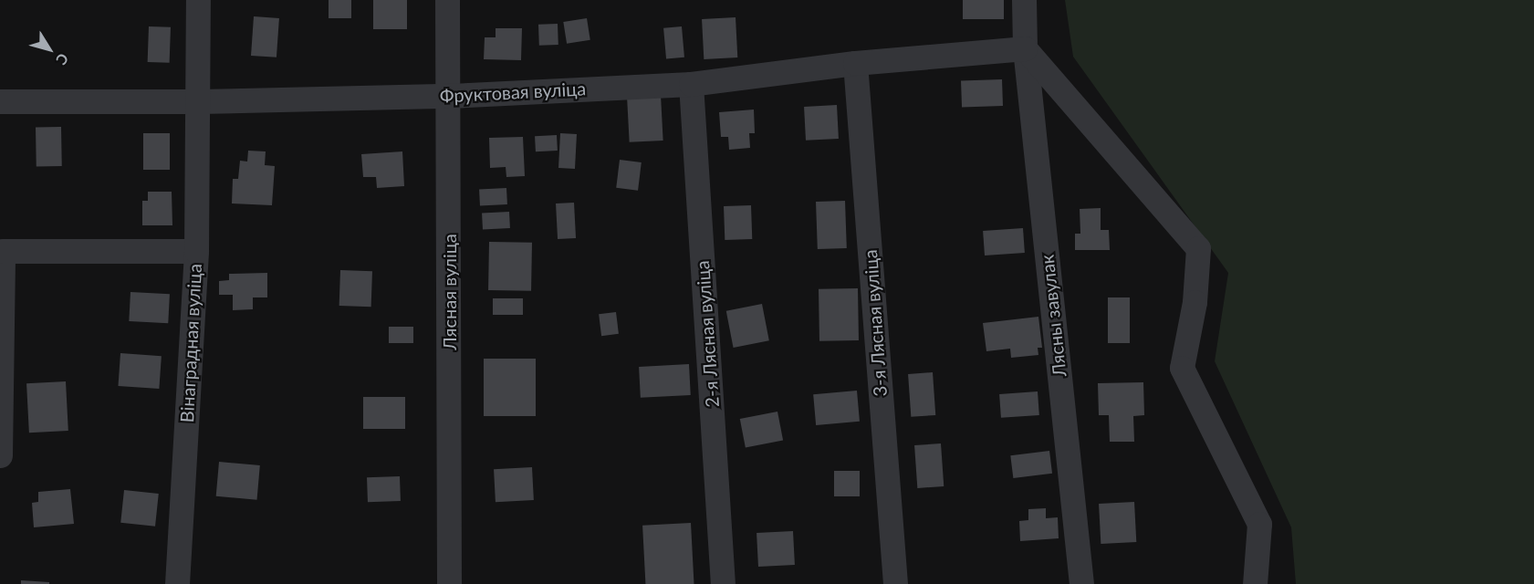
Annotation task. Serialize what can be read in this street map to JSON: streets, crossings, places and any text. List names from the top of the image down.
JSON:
{
  "streets": {
    "street": [
      "Фруктовая вуліца",
      "Лясная вуліца",
      "Лясны завулак",
      "3-я Лясная вуліца",
      "2-я Лясная вуліца",
      "Вінаградная вуліца"
    ]
  },
  "crossings": [
    ["Фруктовая вуліца", "Лясная вуліца"],
    ["Фруктовая вуліца", "Лясны завулак"],
    ["Фруктовая вуліца", "3-я Лясная вуліца"],
    ["Фруктовая вуліца", "2-я Лясная вуліца"],
    ["Фруктовая вуліца", "Вінаградная вуліца"]
  ],
  "north": "bottom right"
}
